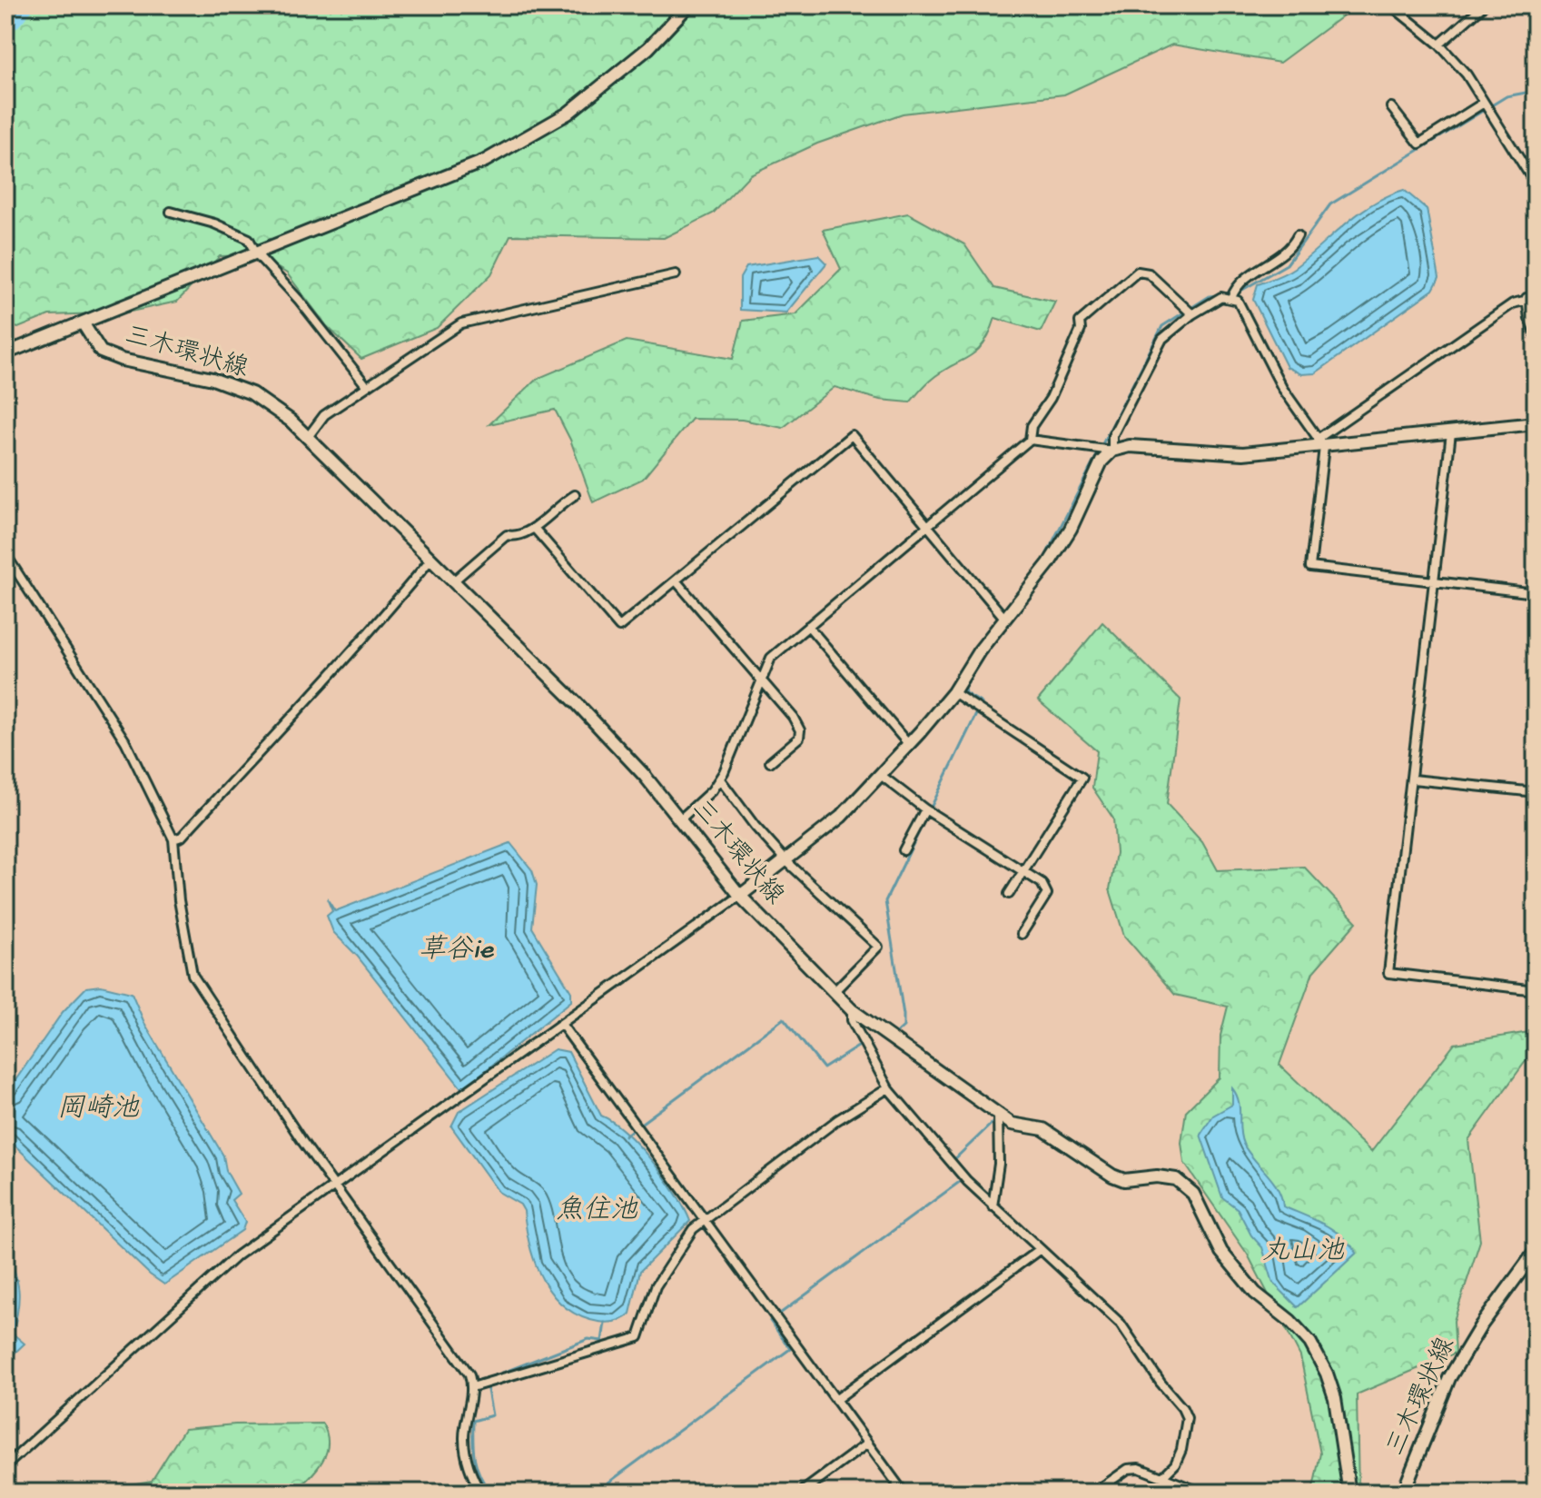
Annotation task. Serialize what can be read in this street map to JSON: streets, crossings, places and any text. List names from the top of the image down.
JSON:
{
  "streets": {
    "main road": ["三木環状線"]
  },
  "water": [
    "草谷ie",
    "岡崎池",
    "魚住池",
    "丸山池"
  ]
}
